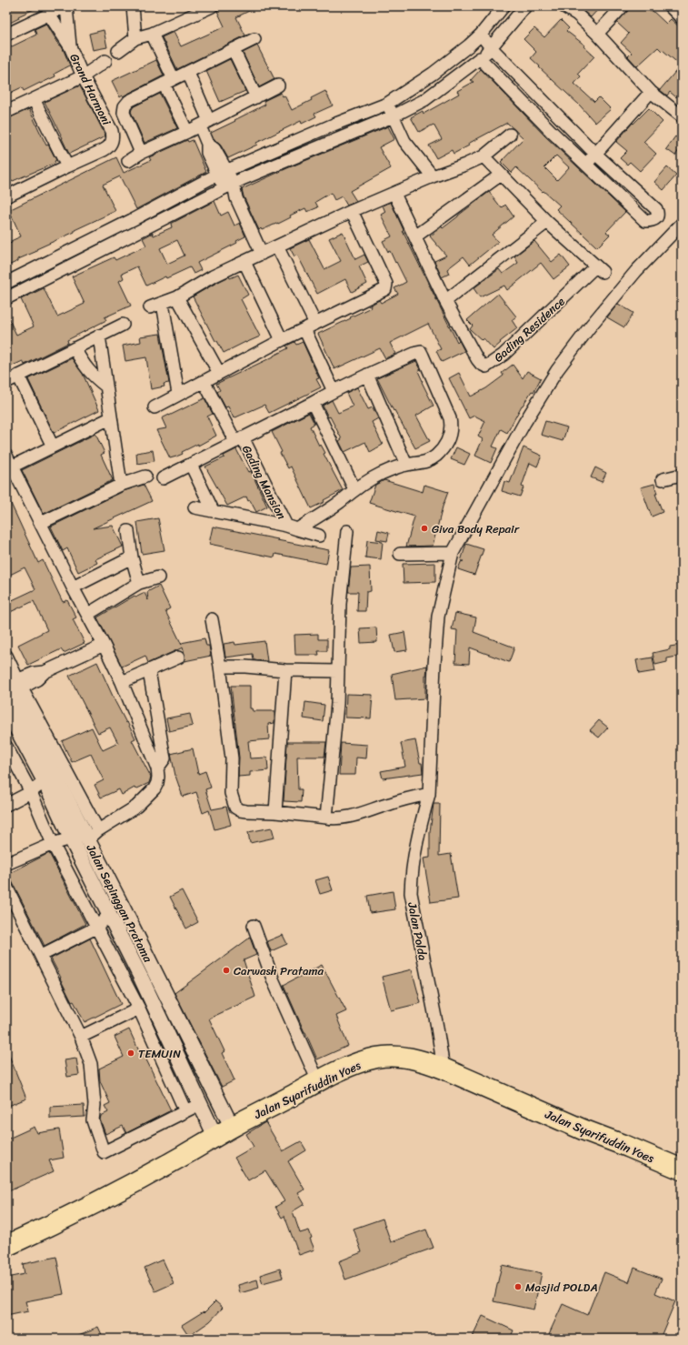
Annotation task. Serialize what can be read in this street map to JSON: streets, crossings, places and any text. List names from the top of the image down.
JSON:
{
  "streets": {
    "highway": ["Jalan Syarifuddin Yoes"],
    "street": [
      "Grand Harmoni",
      "Gading Residence",
      "Gading Mansion",
      "Jalan Sepinggan Pratama",
      "Jalan Polda"
    ]
  },
  "crossings": [
    ["Jalan Sepinggan Pratama", "Jalan Syarifuddin Yoes"],
    ["Jalan Polda", "Jalan Syarifuddin Yoes"]
  ],
  "places": [
    "Giva Body Repair",
    "Carwash Pratama",
    "TEMUIN",
    "Masjid POLDA"
  ]
}
